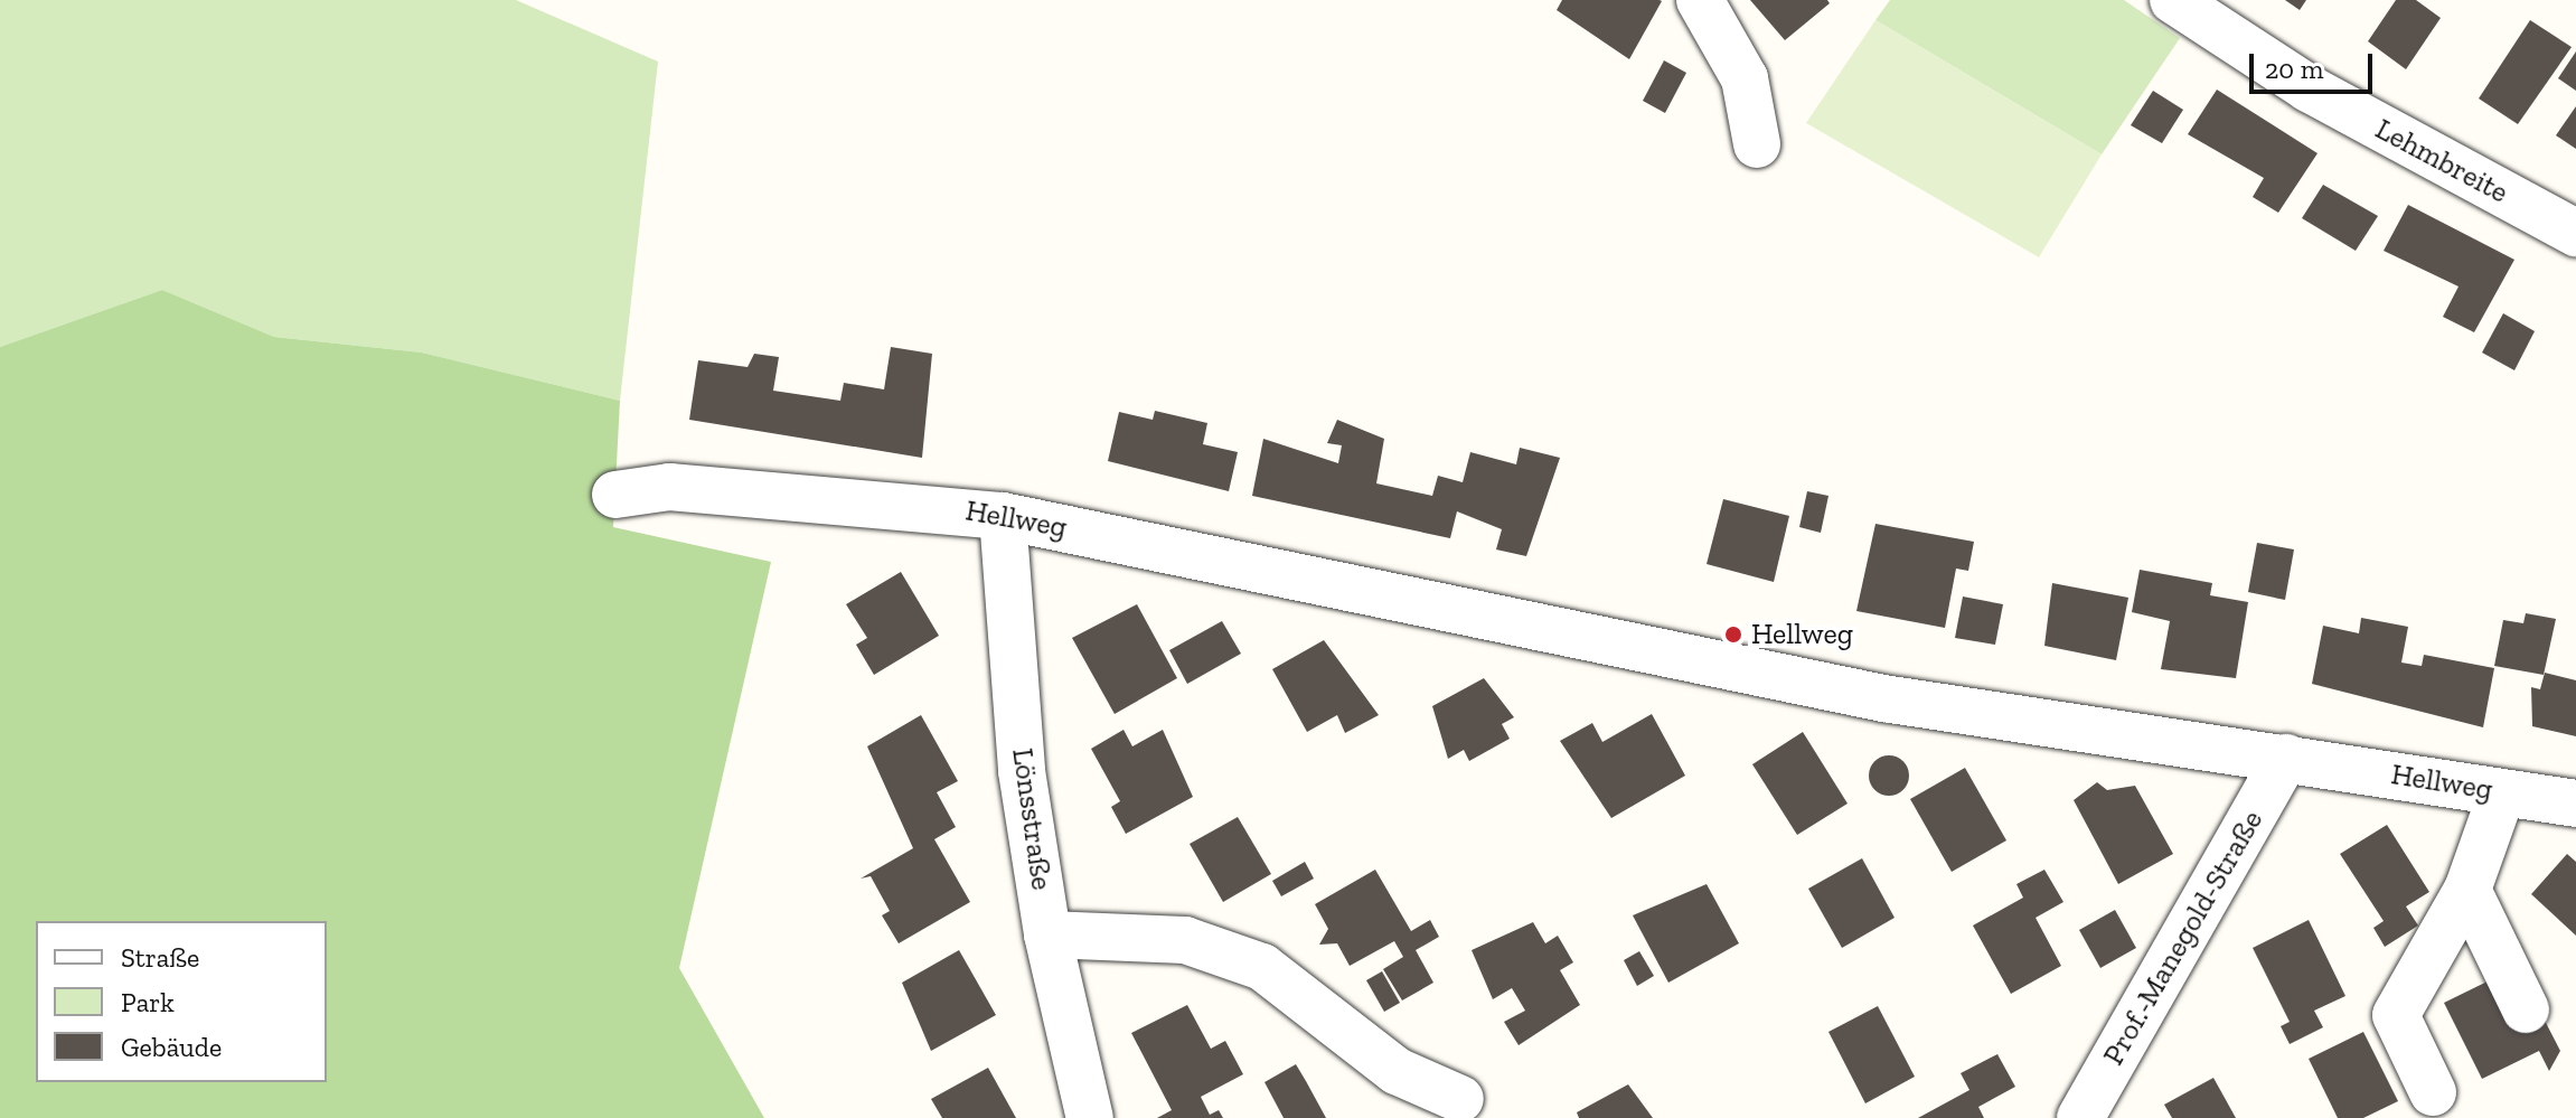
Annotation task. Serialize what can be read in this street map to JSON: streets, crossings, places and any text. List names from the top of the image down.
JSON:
{
  "streets": {
    "street": [
      "Lehmbreite",
      "Hellweg",
      "Lönsstraße",
      "Prof.-Manegold-Straße"
    ]
  },
  "crossings": [
    ["Hellweg", "Lönsstraße"],
    ["Hellweg", "Prof.-Manegold-Straße"]
  ],
  "places": ["Hellweg"],
  "legend": ["Straße", "Park", "Gebäude"],
  "scale_bar": "20 m"
}
